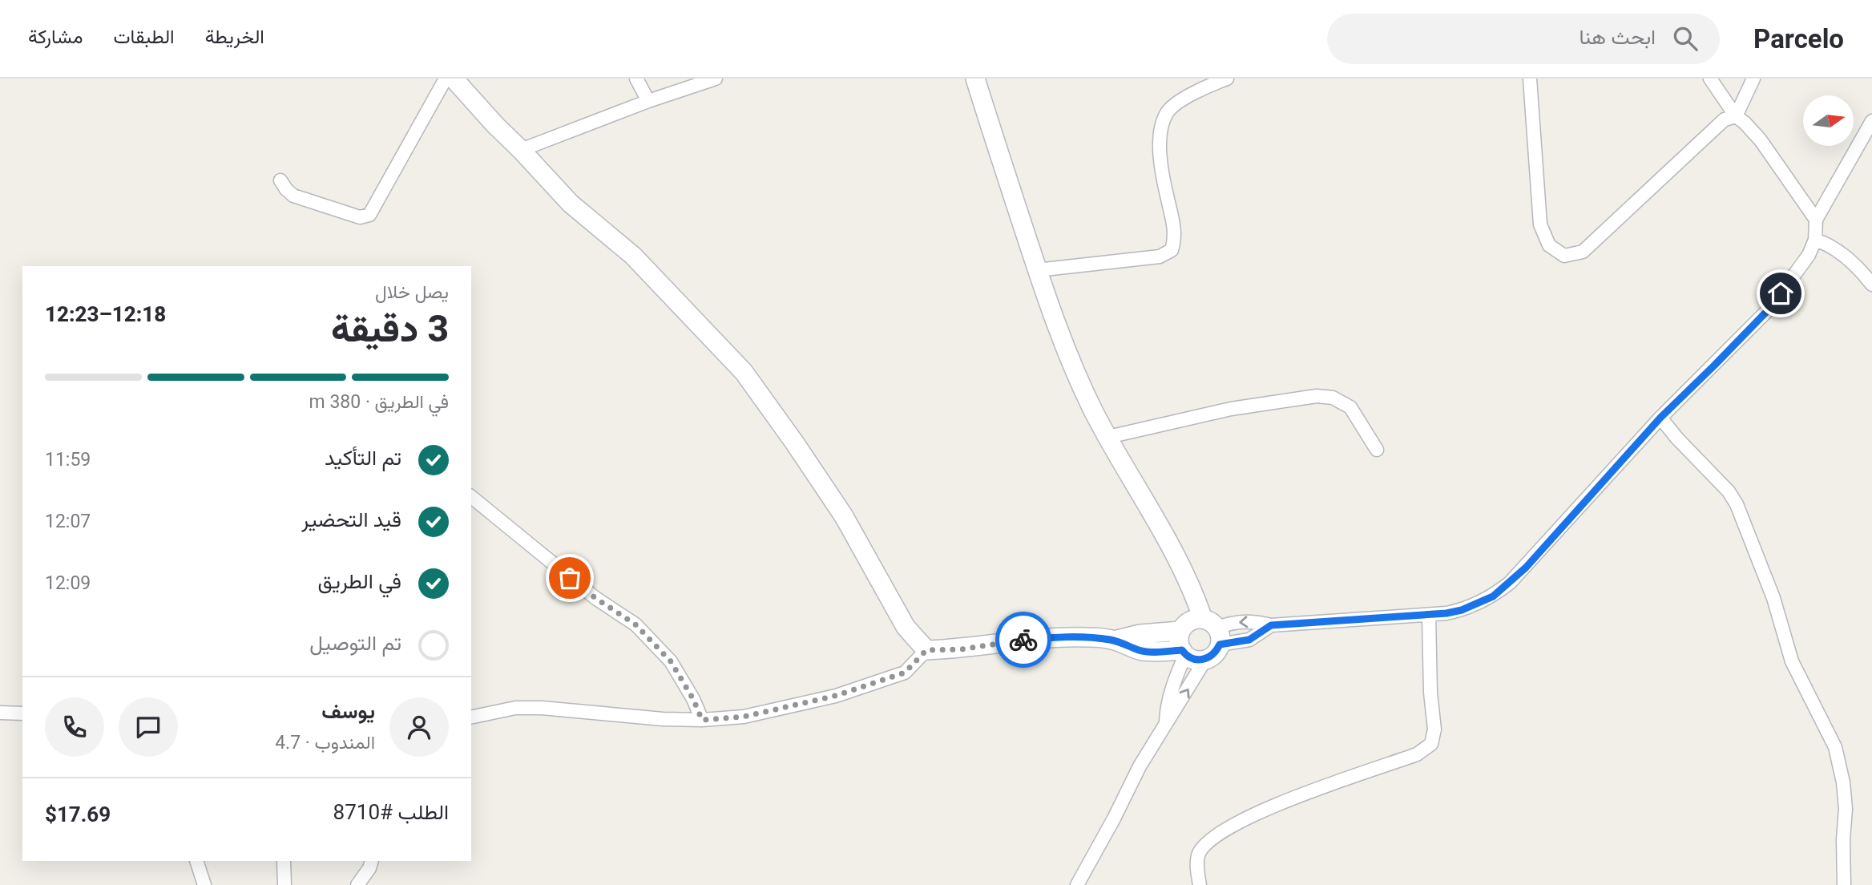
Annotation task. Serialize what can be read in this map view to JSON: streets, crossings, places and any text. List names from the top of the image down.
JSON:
{
  "north": "right",
  "page": {
    "header": "Parcelo",
    "search": "ابحث هنا",
    "nav": ["الخريطة", "الطبقات", "مشاركة"],
    "heading": ["3 دقيقة", "يصل خلال", "12:18–12:23"],
    "panel": [
      "يوسف",
      "المندوب · 4.7",
      "الطلب #8710",
      "$17.69"
    ],
    "bar": "في الطريق · 380 m",
    "list": [
      ["تم التأكيد", "11:59"],
      ["قيد التحضير", "12:07"],
      ["في الطريق", "12:09"],
      "تم التوصيل"
    ]
  }
}
